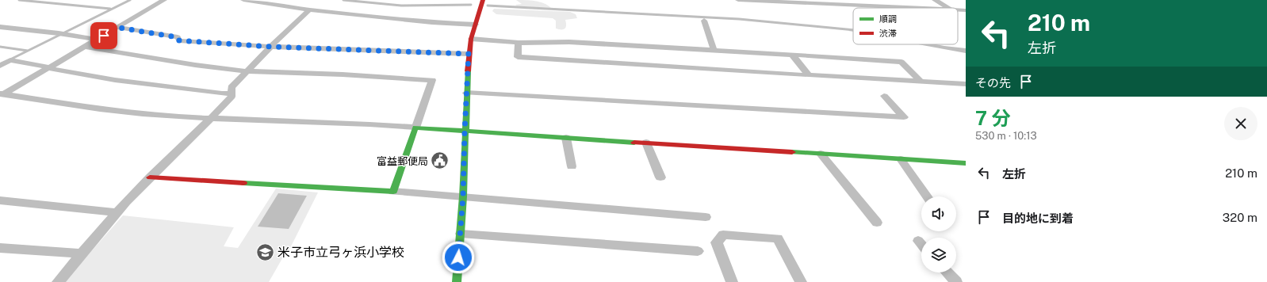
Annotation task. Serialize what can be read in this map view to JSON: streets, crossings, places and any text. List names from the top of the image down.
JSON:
{
  "places": {
    "public building": ["富益郵便局"],
    "school or university": ["米子市立弓ヶ浜小学校"]
  },
  "legend": ["順調", "渋滞"],
  "page": {
    "turn": ["210 m", "左折"],
    "then": "その先",
    "heading": ["7 分", "530 m · 10:13"],
    "list": [
      {
        "name": "左折",
        "value": "210 m"
      },
      {
        "name": "目的地に到着",
        "value": "320 m"
      }
    ]
  }
}
